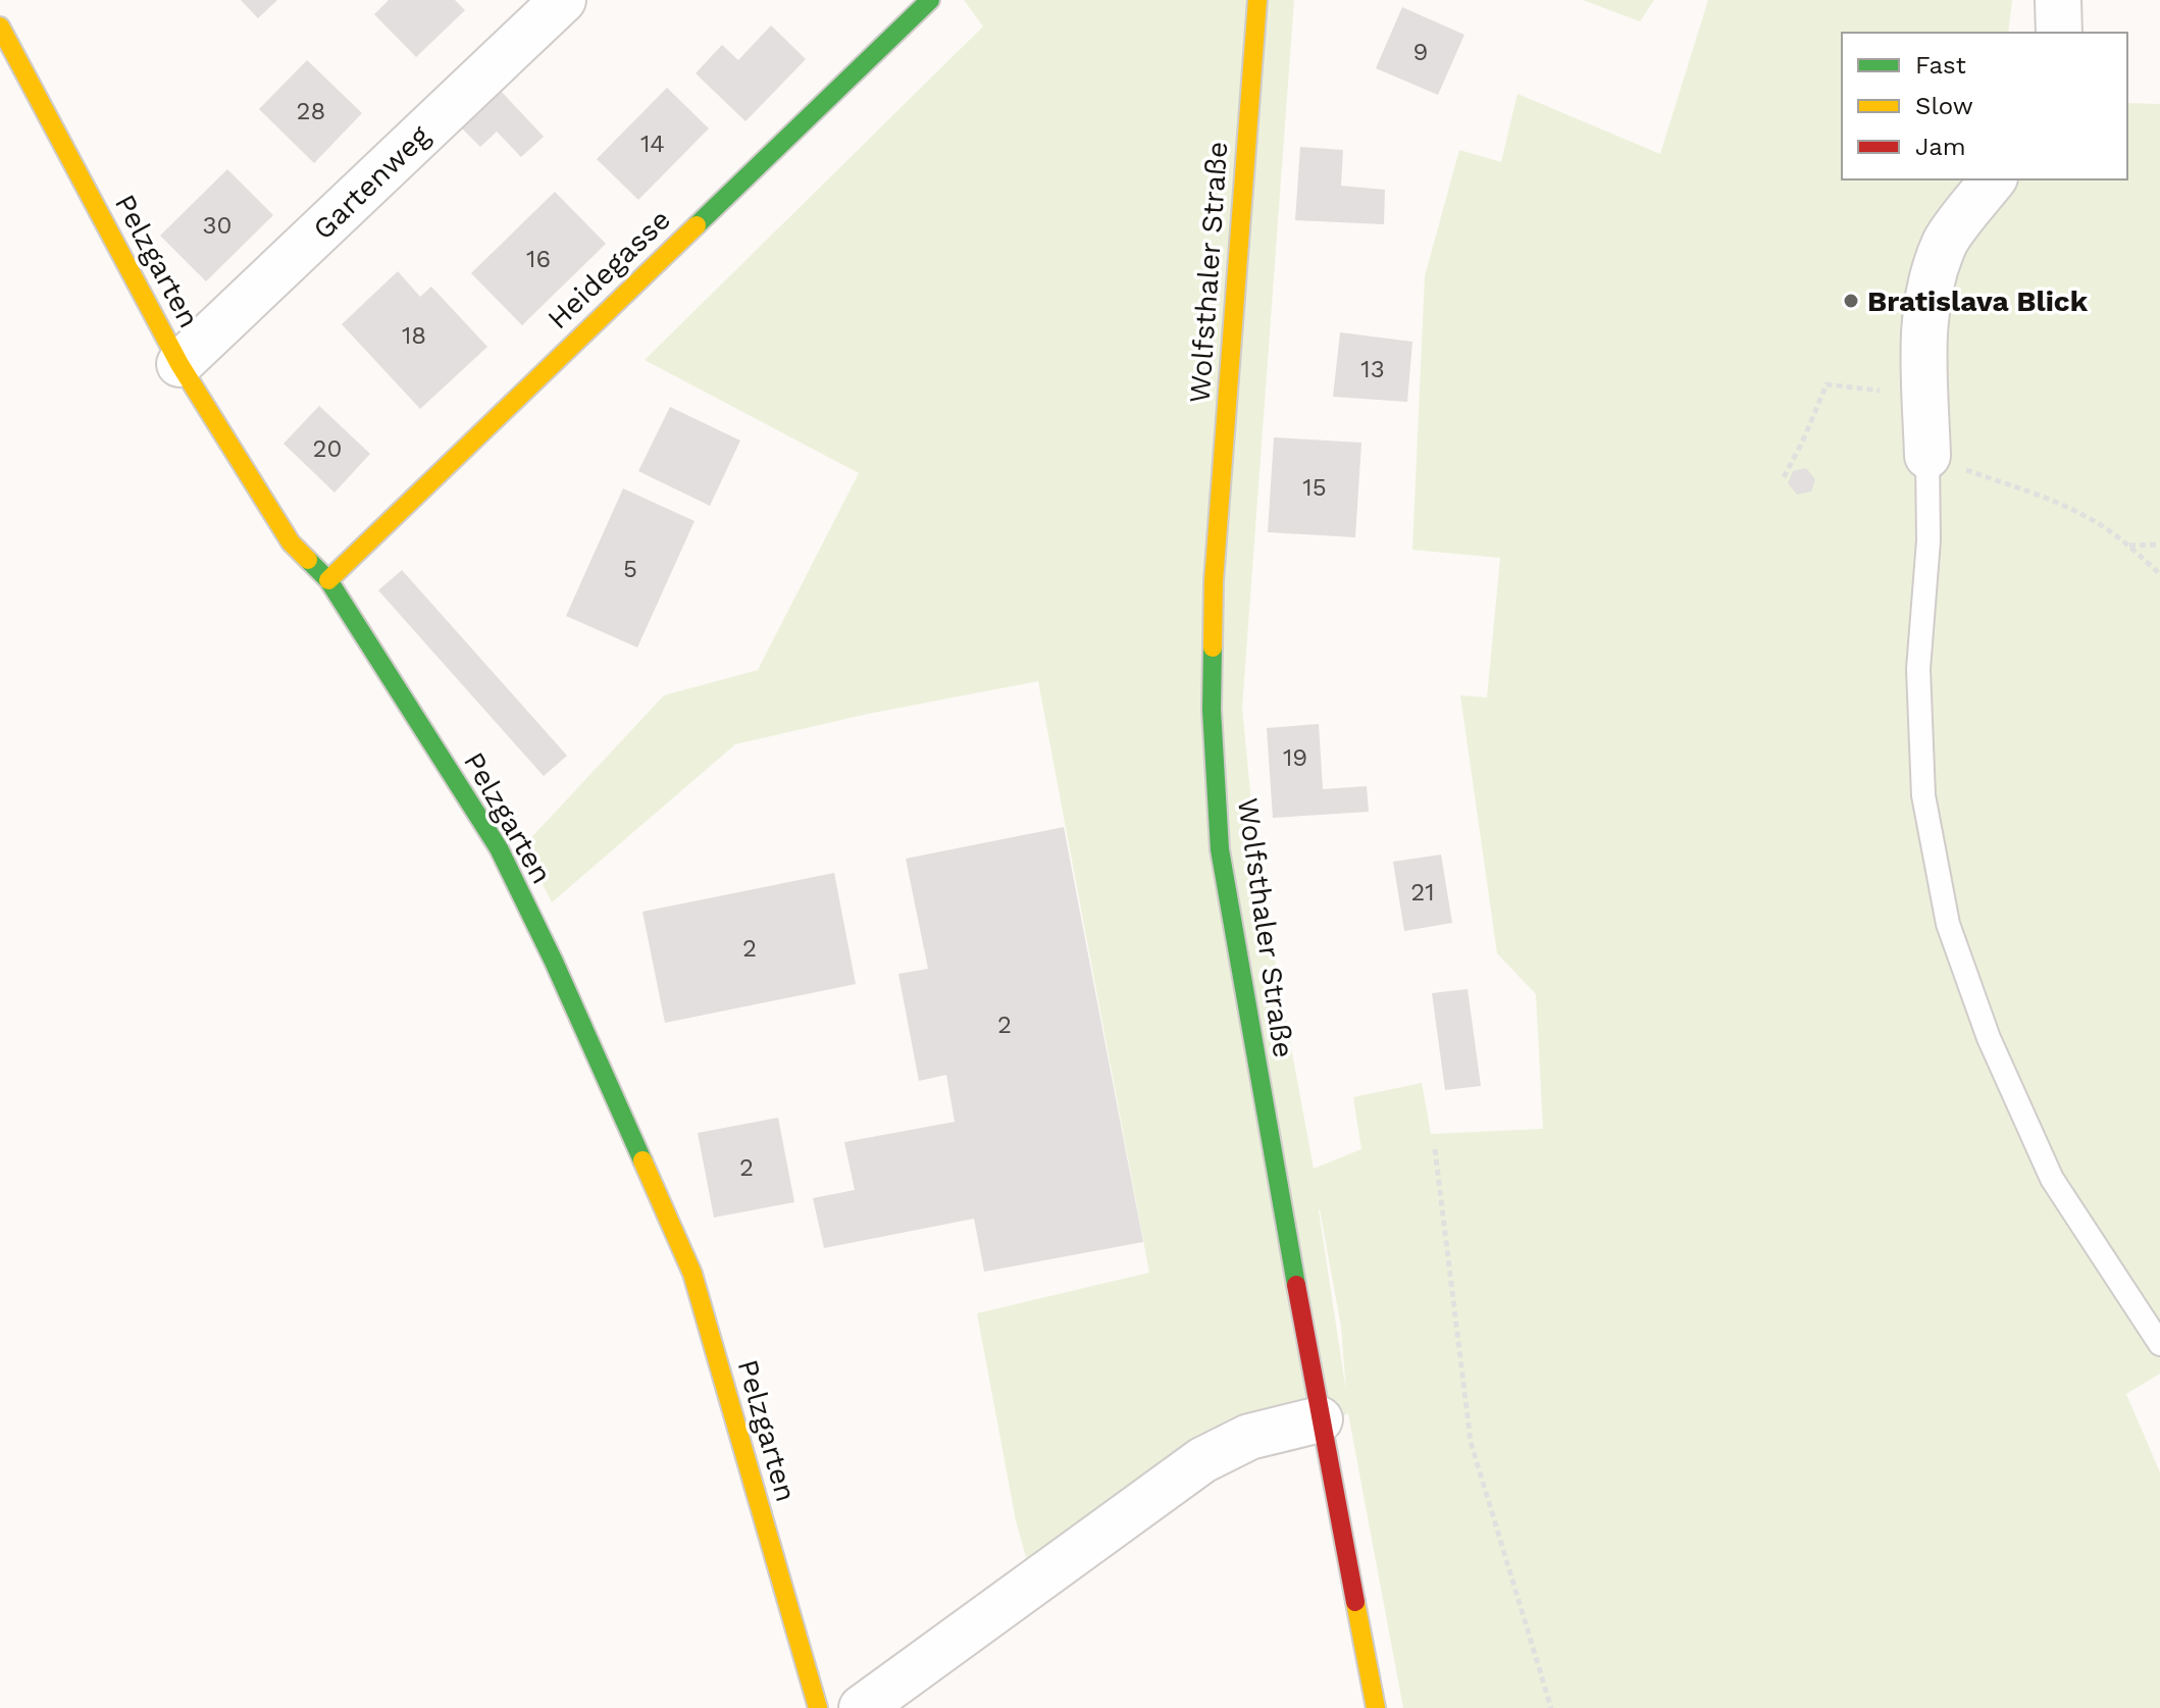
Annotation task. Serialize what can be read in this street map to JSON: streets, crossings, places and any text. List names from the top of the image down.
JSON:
{
  "streets": {
    "street": [
      "Gartenweg",
      "Pelzgarten",
      "Heidegasse",
      "Wolfsthaler Straße"
    ]
  },
  "crossings": [
    ["Gartenweg", "Pelzgarten"],
    ["Pelzgarten", "Heidegasse"]
  ],
  "places": ["Bratislava Blick"],
  "house_numbers": [
    "9",
    "28",
    "14",
    "30",
    "16",
    "18",
    "13",
    "20",
    "15",
    "5",
    "19",
    "21",
    "2",
    "2",
    "2"
  ],
  "legend": ["Fast", "Slow", "Jam"]
}
